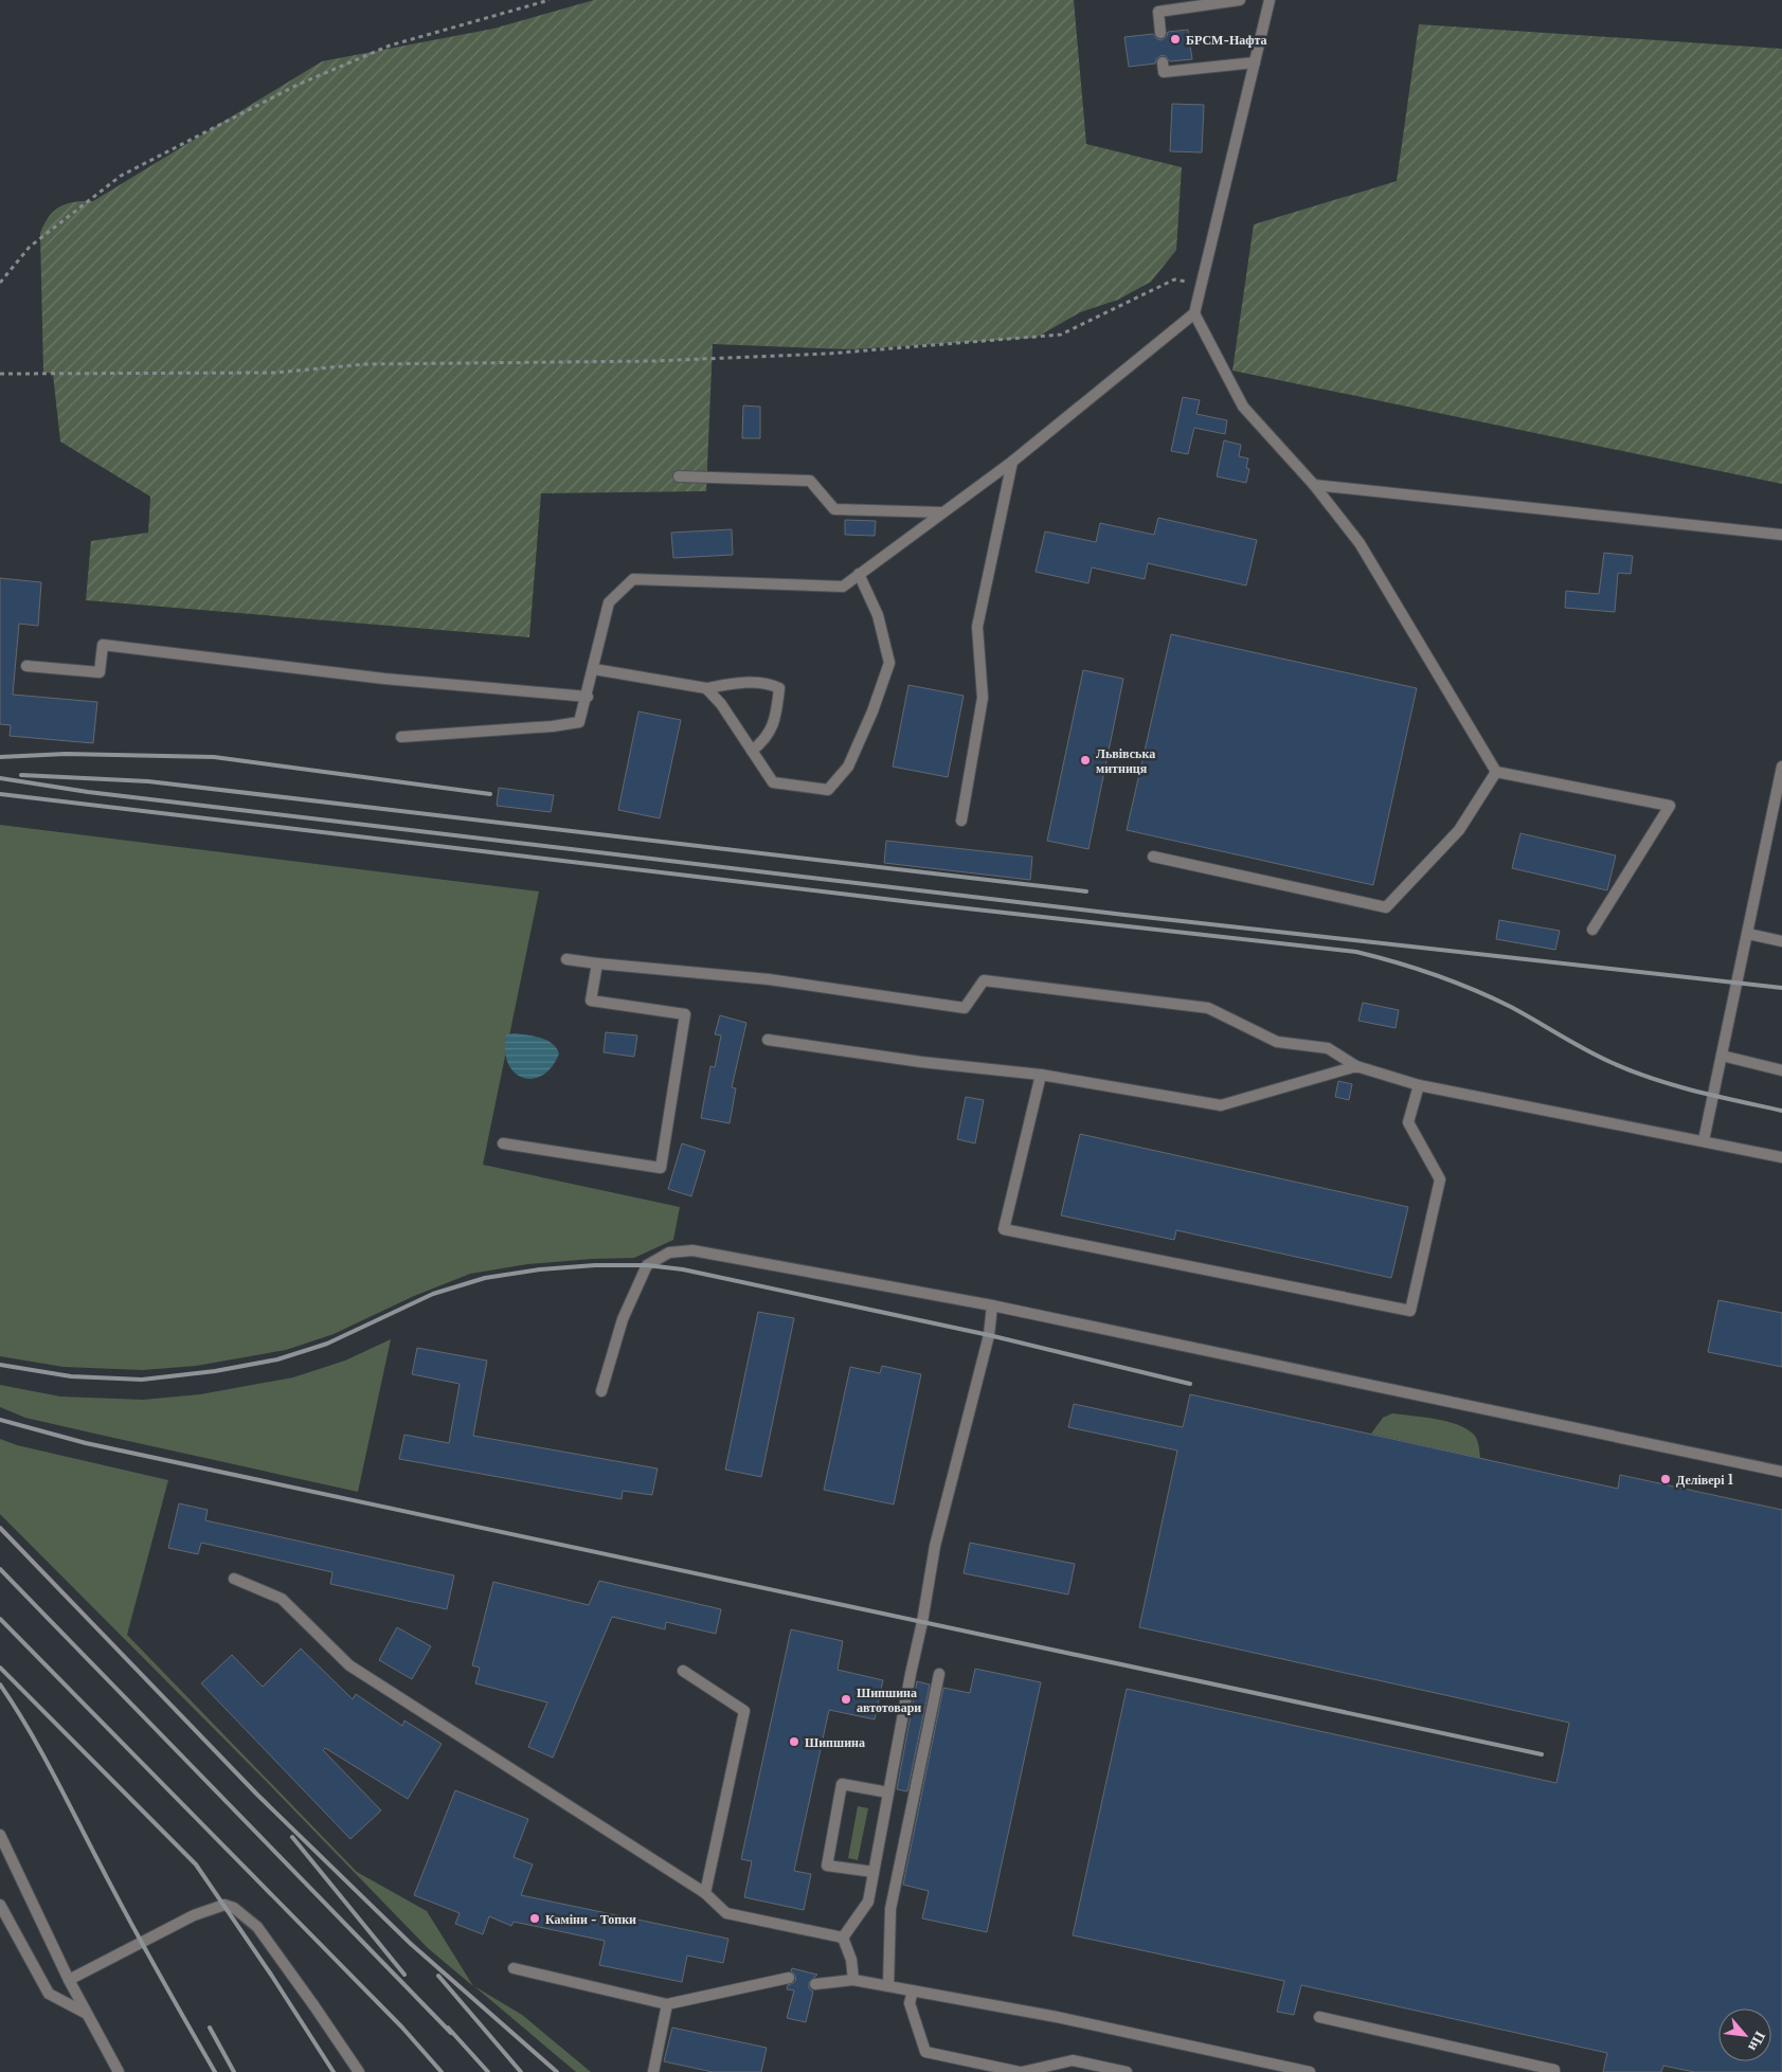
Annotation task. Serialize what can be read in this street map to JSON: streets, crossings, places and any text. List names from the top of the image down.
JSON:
{
  "places": [
    "БРСМ-Нафта",
    "Львівська митниця",
    "Делівері 1",
    "Шипшина автотовари",
    "Шипшина",
    "Каміни - Топки"
  ],
  "north": "bottom right"
}
